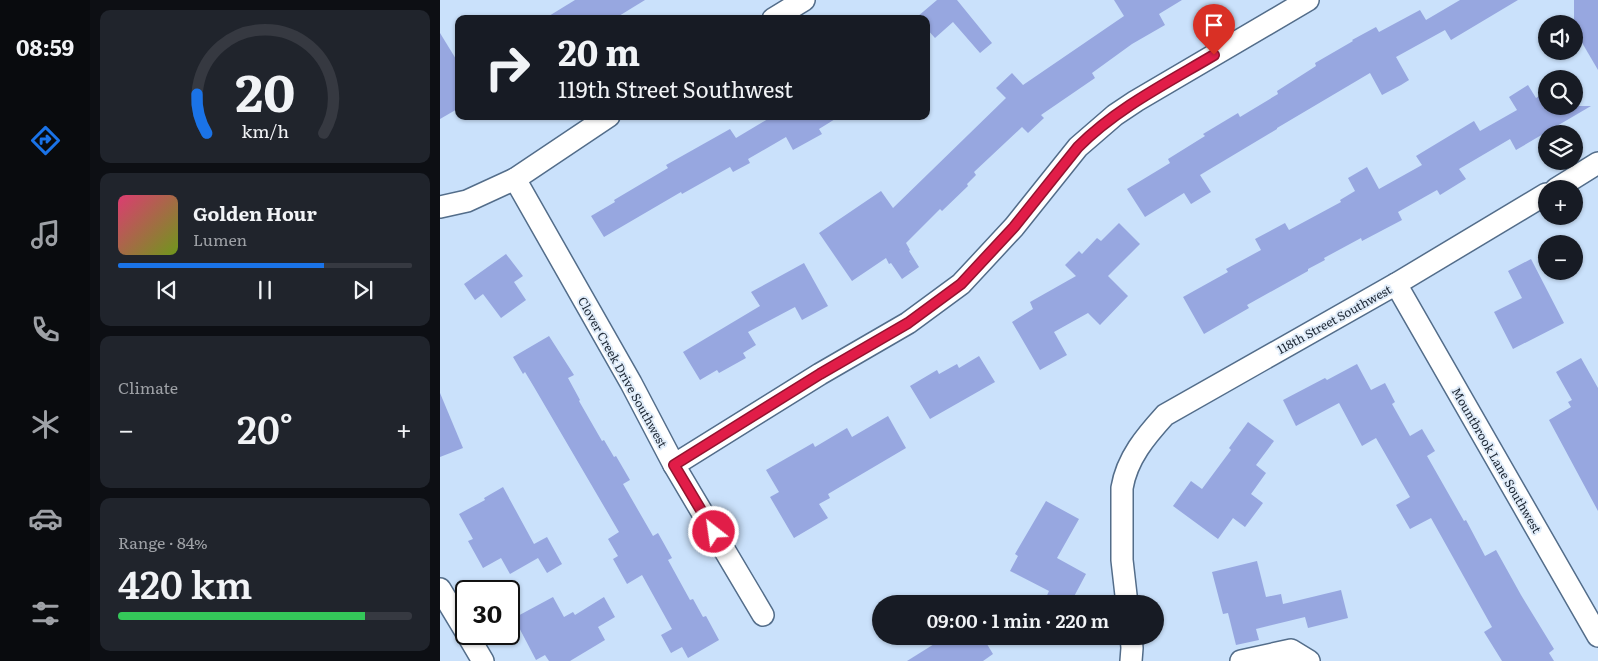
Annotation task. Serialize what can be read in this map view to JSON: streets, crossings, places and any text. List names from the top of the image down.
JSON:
{
  "streets": {
    "street": ["118th Street Southwest", "Clover Creek Drive Southwest", "Mountbrook Lane Southwest"]
  },
  "crossings": [
    ["118th Street Southwest", "Mountbrook Lane Southwest"]
  ],
  "page": {
    "tabs": "08:59",
    "map_buttons": ["+", "−"],
    "turn": ["20 m", "119th Street Southwest"],
    "song": ["Golden Hour", "Lumen"],
    "tile": [
      "Climate",
      ["Range · 84%", "420 km"]
    ],
    "heat": ["−", "20°", "+"],
    "limit": "30",
    "trip": "09:00 · 1 min · 220 m",
    "gauge": ["20", "km/h"]
  }
}
